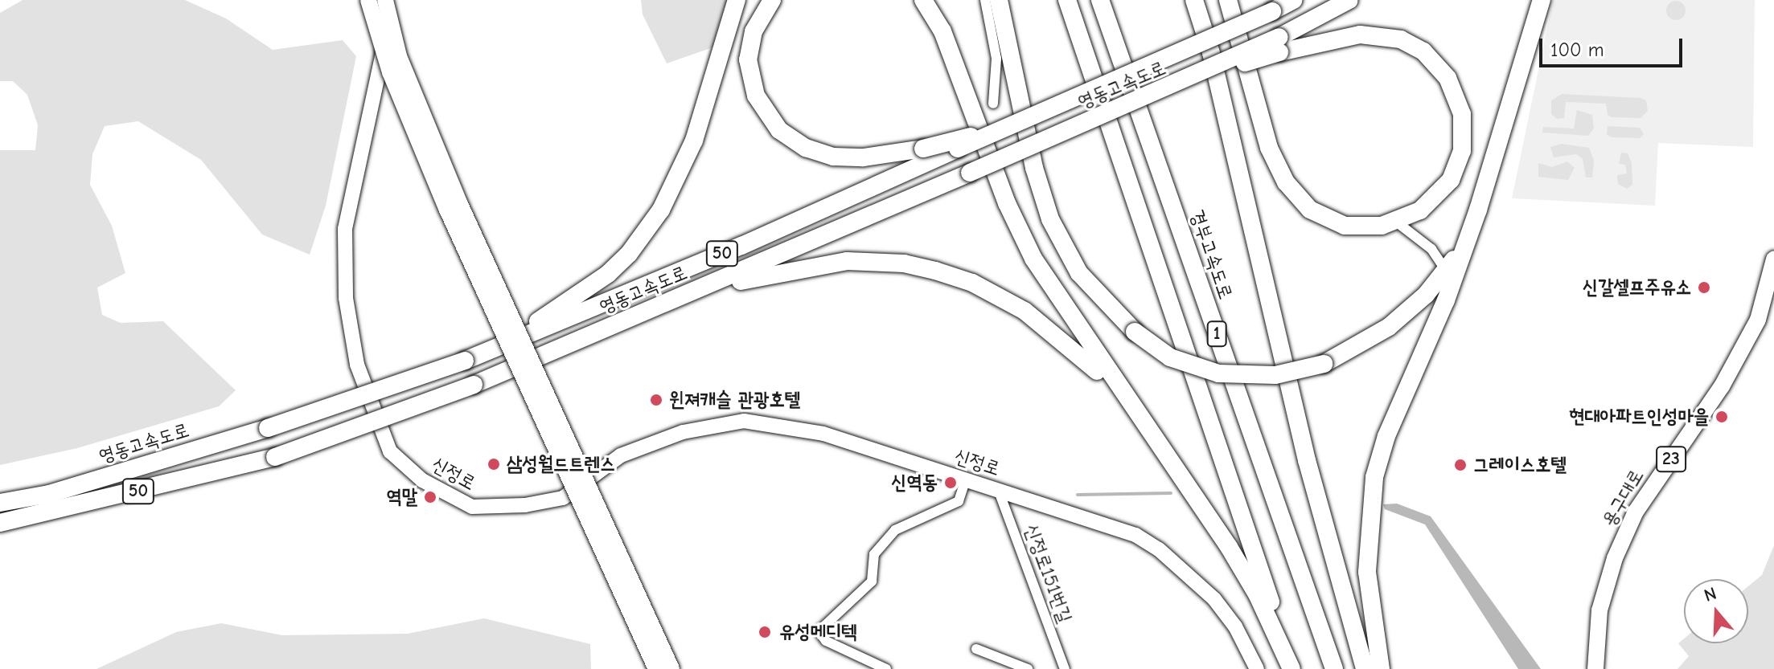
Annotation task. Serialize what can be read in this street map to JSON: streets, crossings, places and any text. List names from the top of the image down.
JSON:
{
  "streets": {
    "highway": [
      "영동고속도로",
      "50",
      "경부고속도로",
      "1"
    ],
    "main road": ["23", "용구대로"],
    "street": ["신정로", "신정로151번길"]
  },
  "crossings": [
    ["신정로", "신정로151번길"]
  ],
  "places": [
    "신갈셀프주유소",
    "윈져캐슬 관광호텔",
    "현대아파트인성마을",
    "삼성월드트렌스",
    "그레이스호텔",
    "신역동",
    "역말",
    "유성메디텍"
  ],
  "scale_bar": "100 m",
  "north": "top"
}
